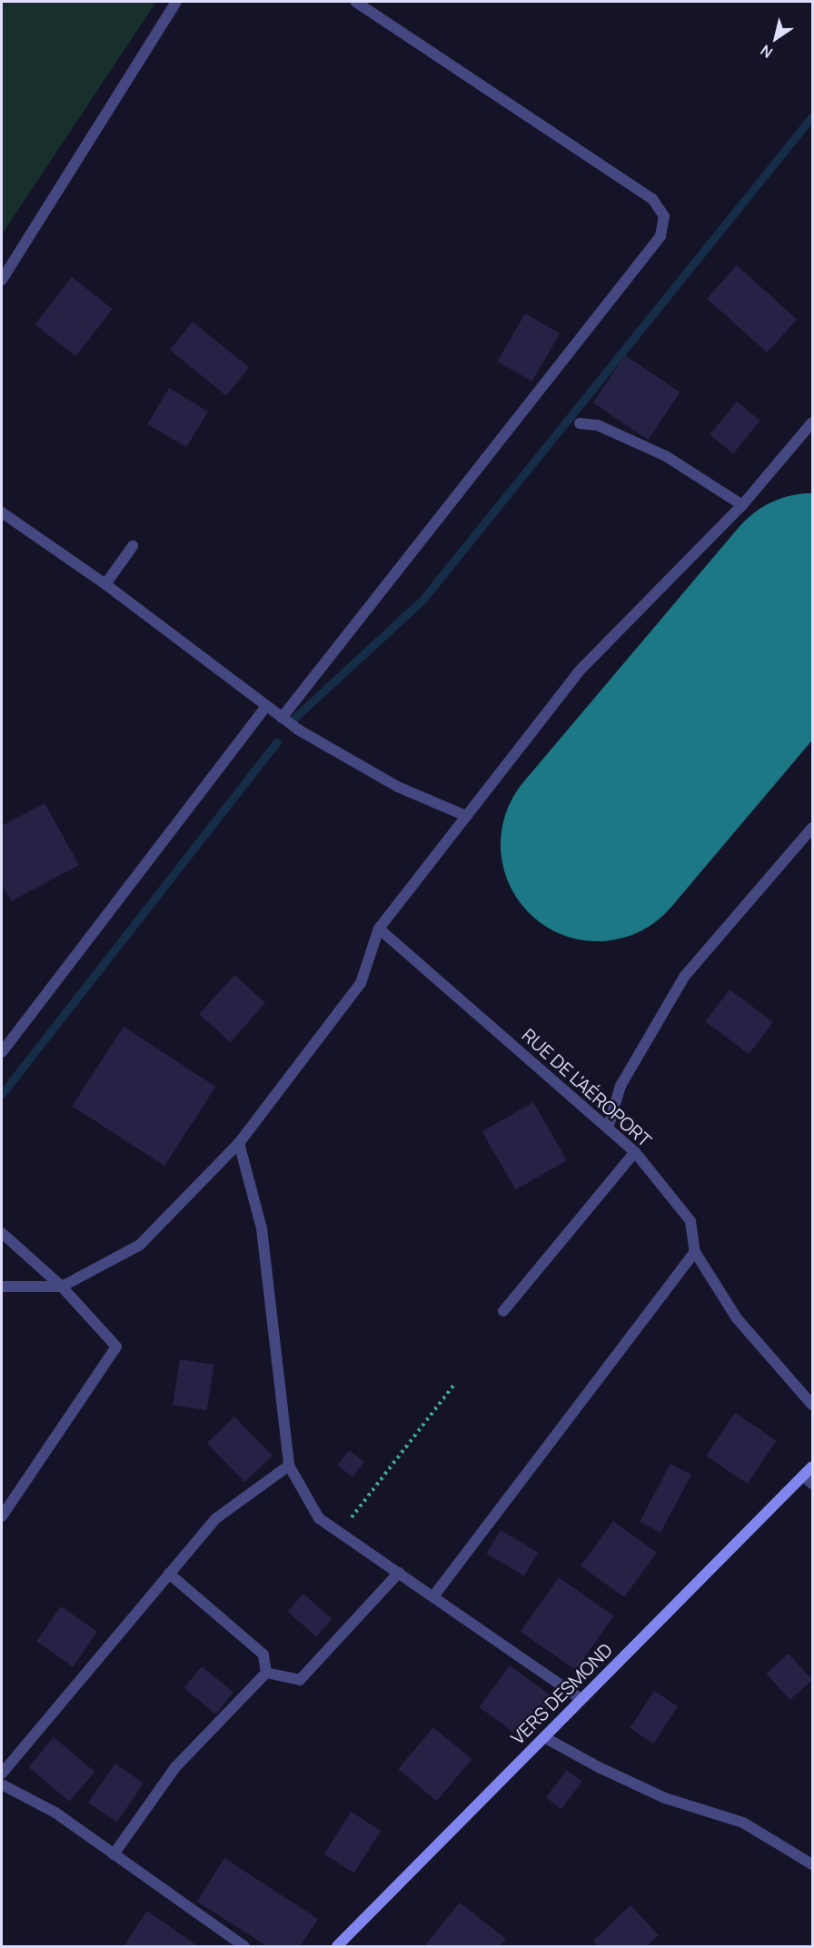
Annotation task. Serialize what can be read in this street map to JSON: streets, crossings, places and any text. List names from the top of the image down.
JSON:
{
  "streets": {
    "main road": ["VERS DESMOND"],
    "street": ["RUE DE L'AÉROPORT"]
  },
  "north": "bottom left"
}
